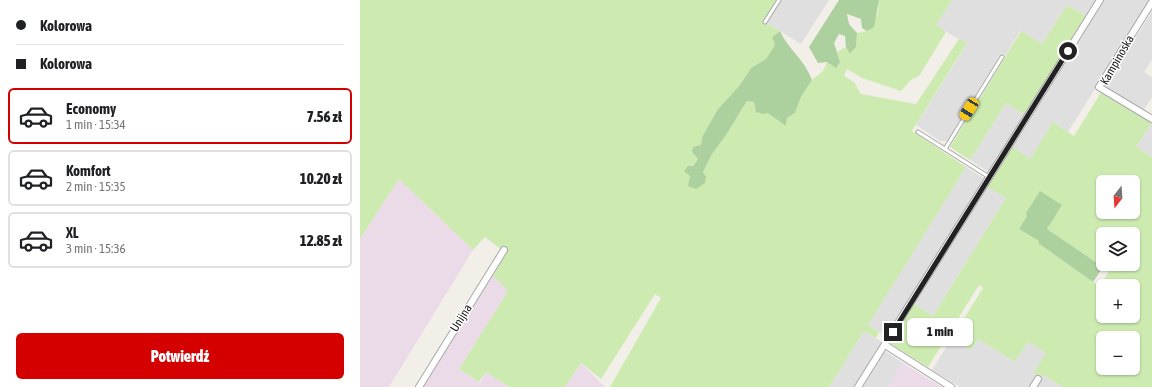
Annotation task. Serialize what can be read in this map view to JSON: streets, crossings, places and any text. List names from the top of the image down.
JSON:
{
  "streets": {
    "street": ["Kampinoska", "Unijna"]
  },
  "north": "bottom",
  "page": {
    "banner": ["Kolorowa", "Kolorowa"],
    "list": [
      {
        "name": "Economy",
        "note": "1 min · 15:34",
        "value": "7.56 zł"
      },
      {
        "name": "Komfort",
        "note": "2 min · 15:35",
        "value": "10.20 zł"
      },
      {
        "name": "XL",
        "note": "3 min · 15:36",
        "value": "12.85 zł"
      }
    ],
    "map_buttons": ["+", "−"],
    "bubble": "1 min",
    "buttons": "Potwierdź"
  }
}
